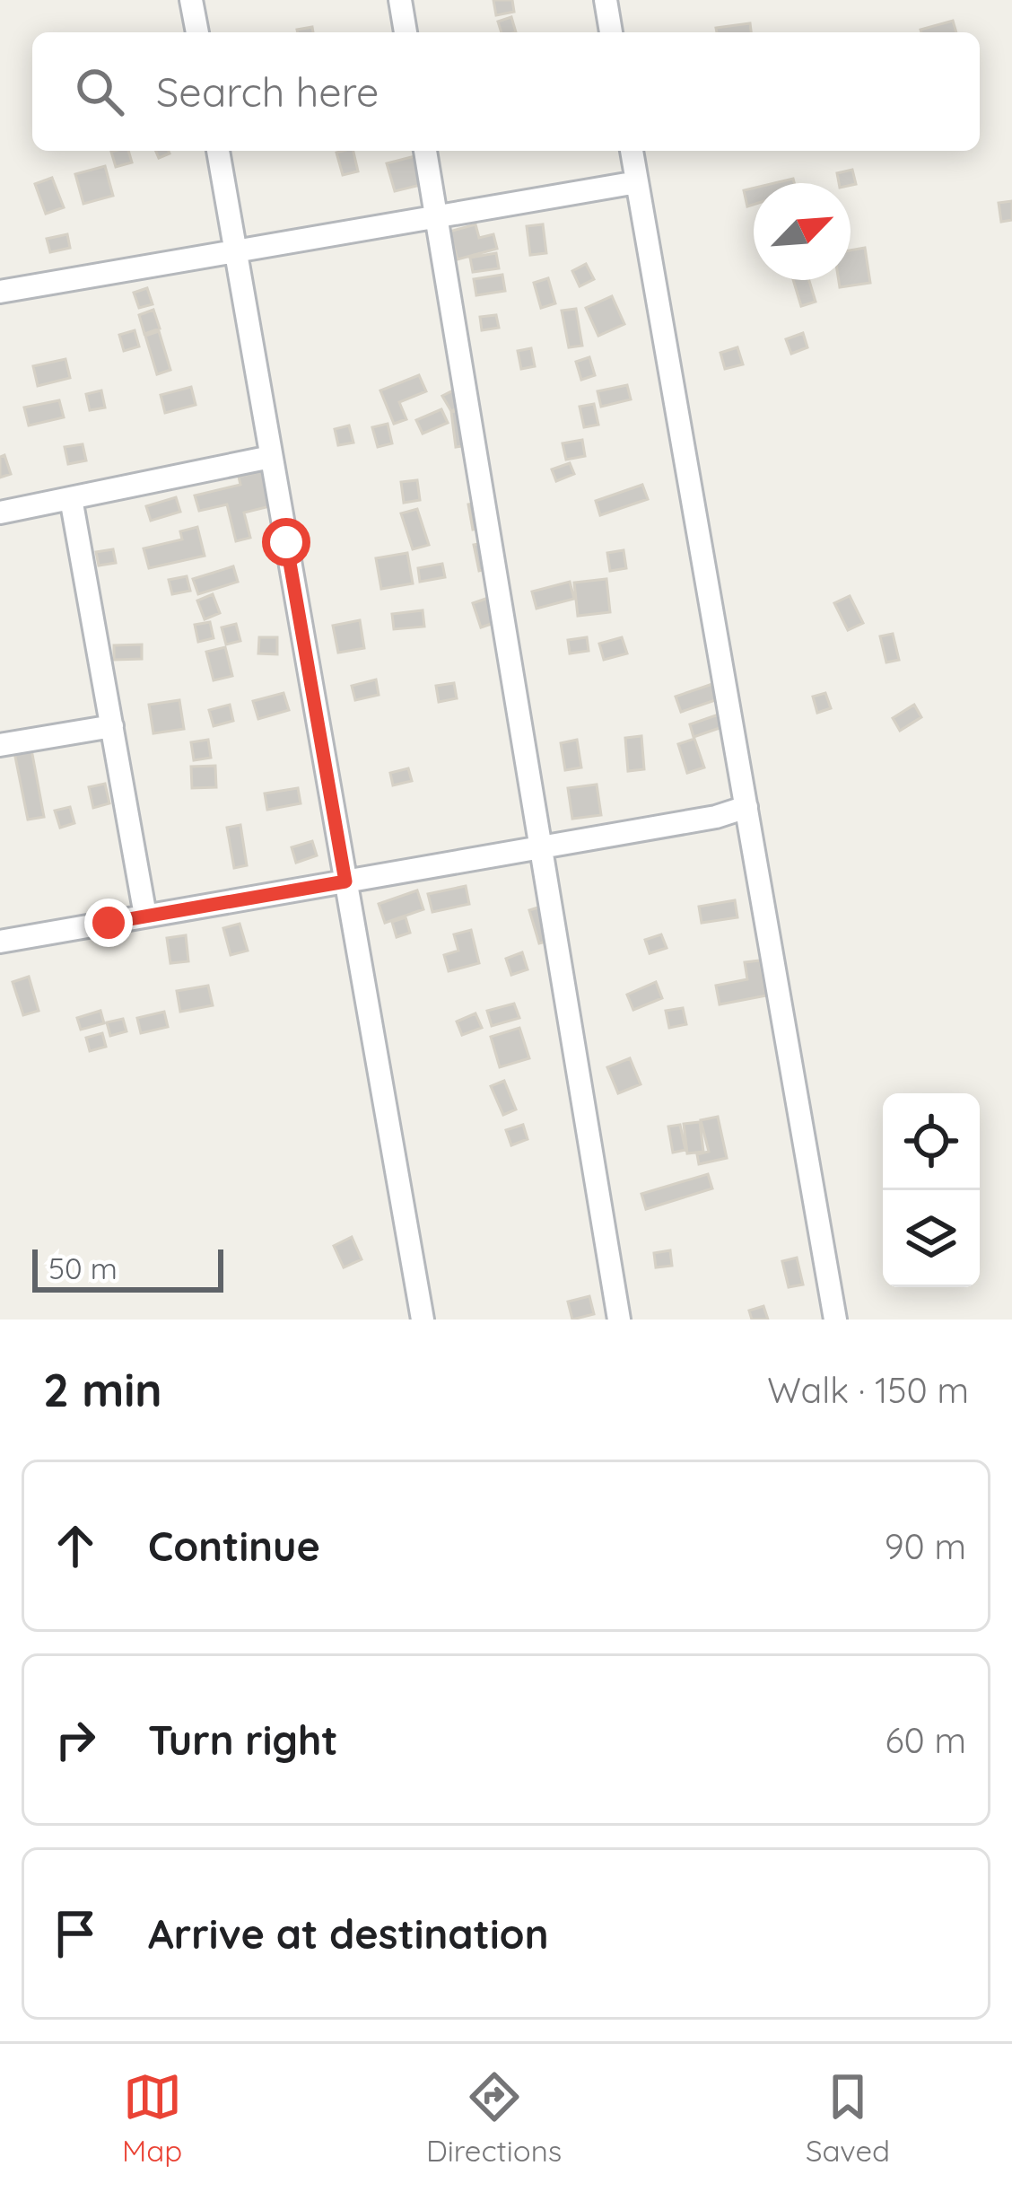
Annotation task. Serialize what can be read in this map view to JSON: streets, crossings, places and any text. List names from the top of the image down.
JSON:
{
  "scale_bar": "50 m",
  "north": "top right",
  "page": {
    "search": "Search here",
    "scale": "50 m",
    "heading": ["2 min", "Walk · 150 m"],
    "list": [
      ["Continue", "90 m"],
      ["Turn right", "60 m"],
      "Arrive at destination"
    ],
    "nav": ["Map", "Directions", "Saved"]
  }
}
